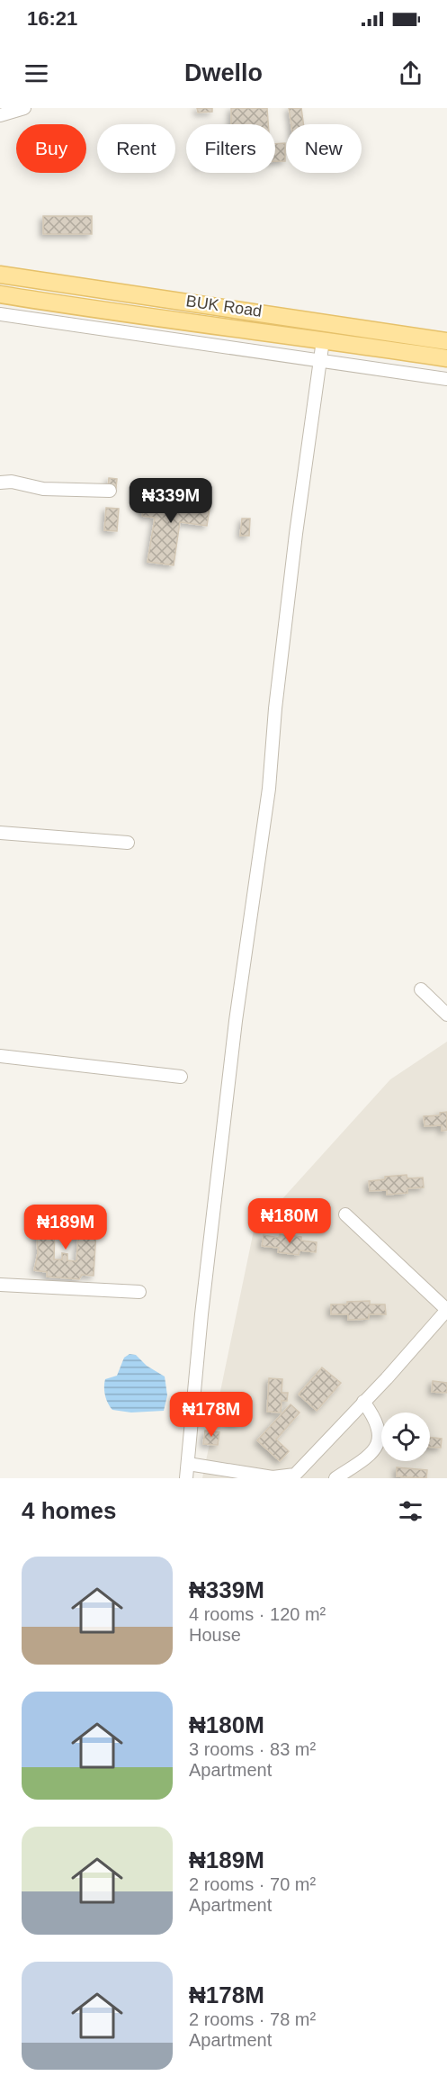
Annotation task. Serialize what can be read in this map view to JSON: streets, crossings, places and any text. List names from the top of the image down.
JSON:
{
  "streets": {
    "main road": ["BUK Road"]
  },
  "page": {
    "status": "16:21",
    "header": "Dwello",
    "chip": [
      "Buy",
      "Rent",
      "Filters",
      "New"
    ],
    "price": [
      "₦339M",
      "₦180M",
      "₦189M",
      "₦178M"
    ],
    "heading": "4 homes",
    "list": [
      {
        "name": "₦339M",
        "note": "4 rooms · 120 m² · House"
      },
      {
        "name": "₦180M",
        "note": "3 rooms · 83 m² · Apartment"
      },
      {
        "name": "₦189M",
        "note": "2 rooms · 70 m² · Apartment"
      },
      {
        "name": "₦178M",
        "note": "2 rooms · 78 m² · Apartment"
      }
    ]
  }
}
